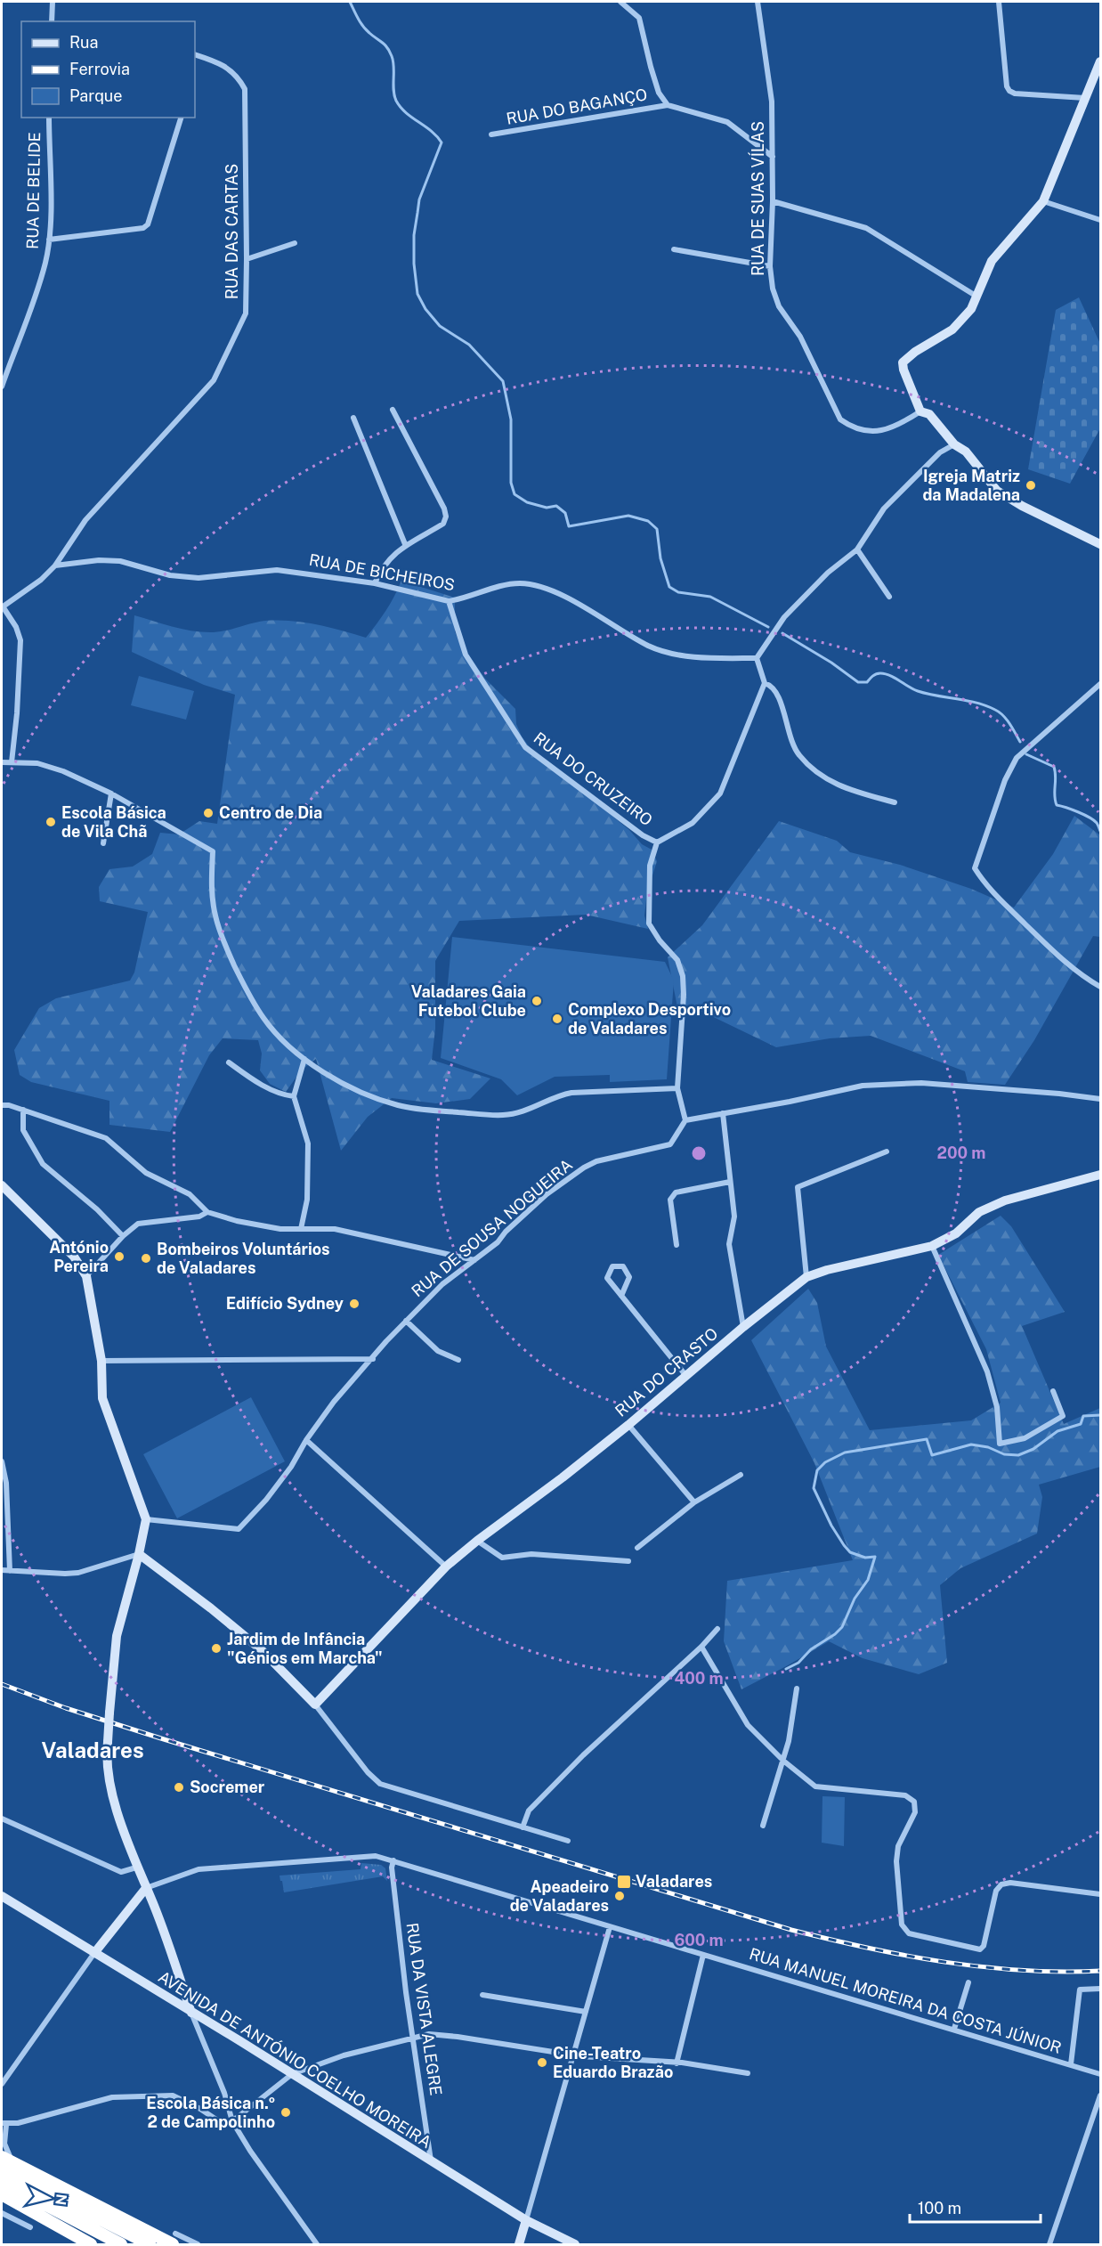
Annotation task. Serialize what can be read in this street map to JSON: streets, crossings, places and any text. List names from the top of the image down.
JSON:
{
  "streets": {
    "street": [
      "RUA DO BAGANÇO",
      "RUA DE BELIDE",
      "RUA DE SUAS VÍLAS",
      "RUA DAS CARTAS",
      "RUA DE BICHEIROS",
      "RUA DO CRUZEIRO",
      "RUA DE SOUSA NOGUEIRA",
      "RUA DO CRASTO",
      "RUA MANUEL MOREIRA DA COSTA JÚNIOR",
      "RUA DA VISTA ALEGRE",
      "AVENIDA DE ANTÓNIO COELHO MOREIRA"
    ]
  },
  "crossings": [
    ["RUA DAS CARTAS", "RUA DE BICHEIROS"],
    ["RUA DE BICHEIROS", "RUA DO CRUZEIRO"],
    ["RUA MANUEL MOREIRA DA COSTA JÚNIOR", "RUA DA VISTA ALEGRE"],
    ["RUA DA VISTA ALEGRE", "AVENIDA DE ANTÓNIO COELHO MOREIRA"]
  ],
  "districts": ["Valadares"],
  "places": {
    "other": [
      "Igreja Matriz da Madalena",
      "Centro de Dia",
      "Escola Básica de Vila Chã",
      "Valadares Gaia Futebol Clube",
      "Complexo Desportivo de Valadares",
      "António Pereira",
      "Bombeiros Voluntários de Valadares",
      "Edifício Sydney",
      "Jardim de Infância \"Génios em Marcha\"",
      "Socremer",
      "Apeadeiro de Valadares",
      "Cine-Teatro Eduardo Brazão",
      "Escola Básica n.º 2 de Campolinho"
    ],
    "transit": ["Valadares"]
  },
  "legend": ["Rua", "Ferrovia", "Parque"],
  "scale_bar": "100 m",
  "north": "right",
  "rings": ["200 m", "400 m", "600 m"]
}
